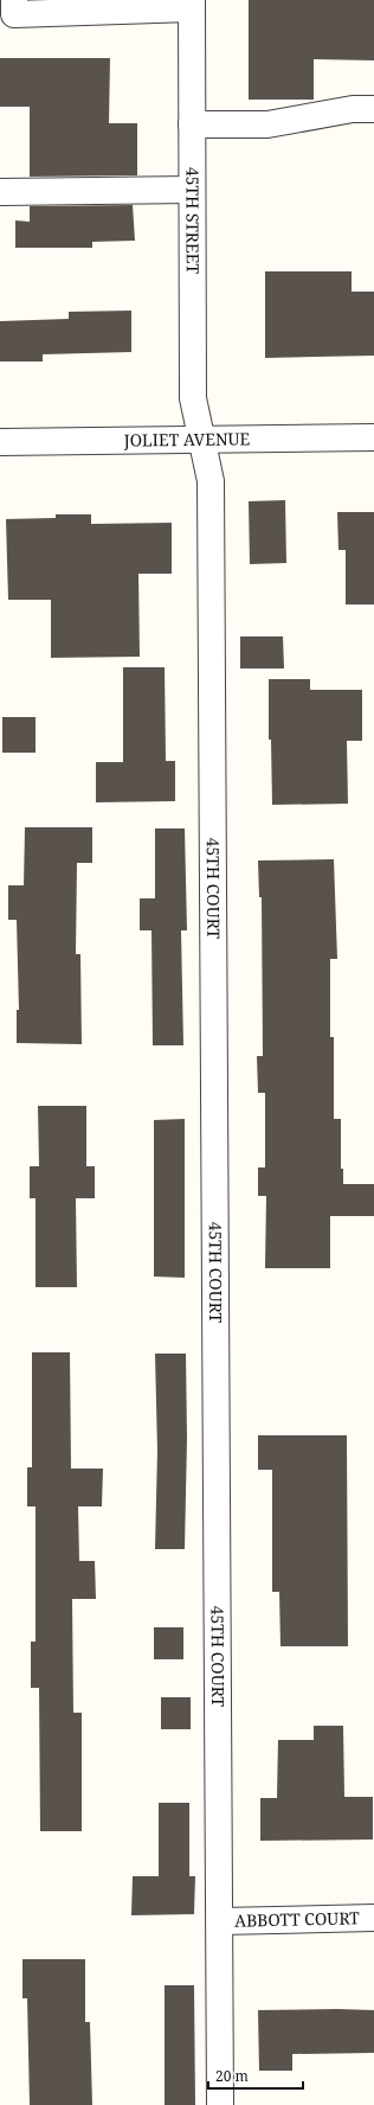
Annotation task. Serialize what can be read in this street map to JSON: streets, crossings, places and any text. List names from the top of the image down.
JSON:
{
  "streets": {
    "street": [
      "45TH STREET",
      "JOLIET AVENUE",
      "45TH COURT",
      "ABBOTT COURT"
    ]
  },
  "crossings": [
    ["45TH STREET", "JOLIET AVENUE"],
    ["45TH STREET", "45TH COURT"],
    ["JOLIET AVENUE", "45TH COURT"],
    ["45TH COURT", "ABBOTT COURT"]
  ],
  "scale_bar": "20 m"
}
